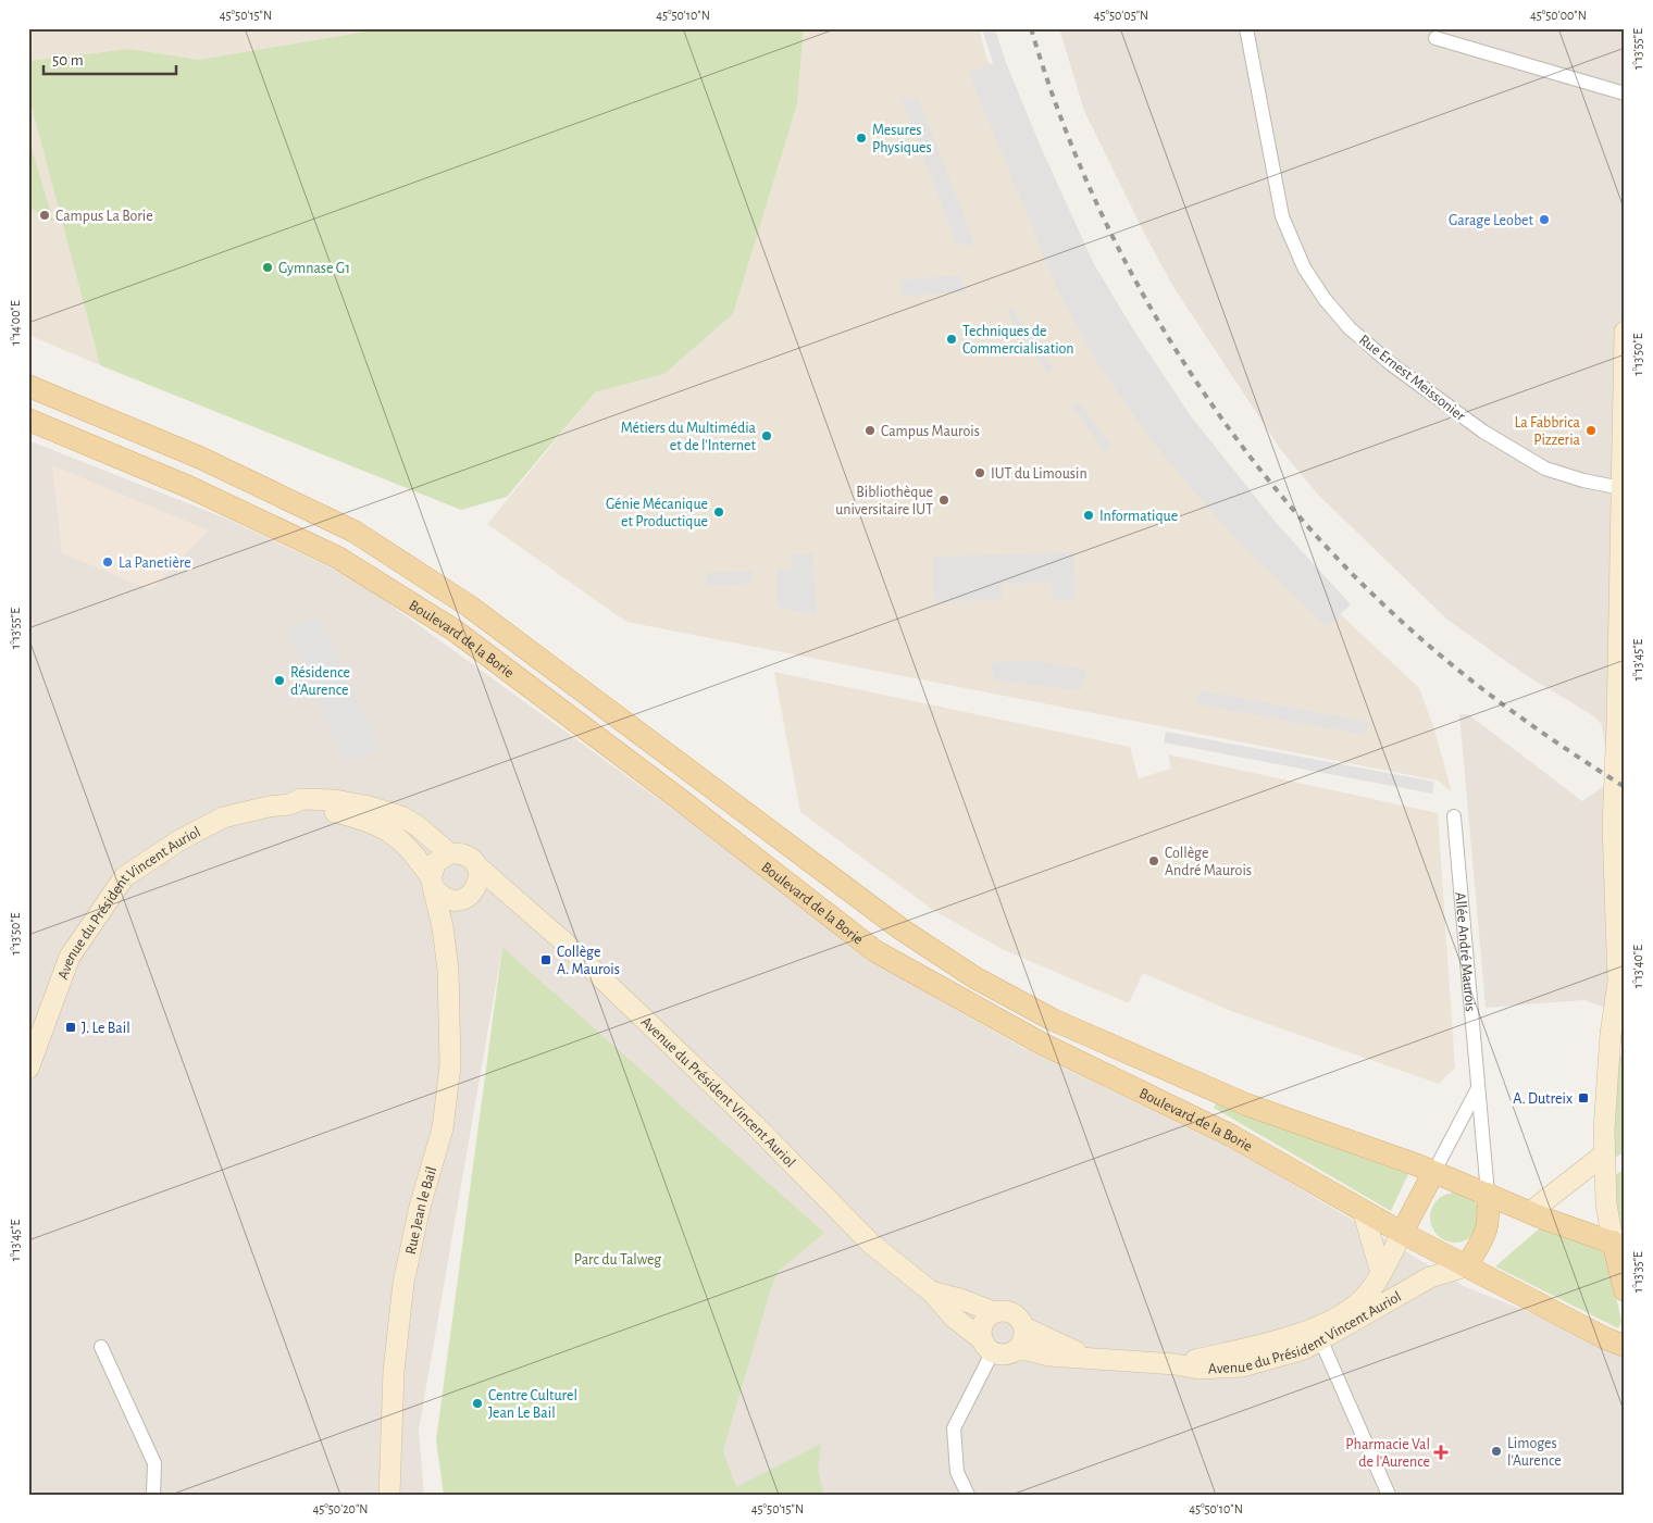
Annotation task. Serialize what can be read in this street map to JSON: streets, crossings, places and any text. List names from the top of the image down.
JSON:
{
  "streets": {
    "main road": ["Boulevard de la Borie", "Allée André Maurois"],
    "street": ["Rue Ernest Meissonier", "Avenue du Président Vincent Auriol", "Rue Jean le Bail"]
  },
  "crossings": [
    ["Boulevard de la Borie", "Avenue du Président Vincent Auriol"],
    ["Boulevard de la Borie", "Allée André Maurois"],
    ["Avenue du Président Vincent Auriol", "Allée André Maurois"],
    ["Avenue du Président Vincent Auriol", "Rue Jean le Bail"]
  ],
  "parks": ["Parc du Talweg"],
  "places": {
    "other": [
      "Mesures Physiques",
      "Campus La Borie",
      "Garage Leobet",
      "Gymnase G1",
      "Techniques de Commercialisation",
      "Campus Maurois",
      "La Fabbrica Pizzeria",
      "Métiers du Multimédia et de l'Internet",
      "IUT du Limousin",
      "Bibliothèque universitaire IUT",
      "Génie Mécanique et Productique",
      "Informatique",
      "La Panetière",
      "Résidence d'Aurence",
      "Collège André Maurois",
      "Centre Culturel Jean Le Bail",
      "Limoges l'Aurence"
    ],
    "transit": ["Collège A. Maurois", "J. Le Bail", "A. Dutreix"],
    "health": ["Pharmacie Val de l'Aurence"]
  },
  "scale_bar": "50 m",
  "coordinates": [
    "45°50'15\"N",
    "45°50'10\"N",
    "45°50'05\"N",
    "45°50'00\"N",
    "1°13'55\"E",
    "1°14'00\"E",
    "1°13'50\"E",
    "1°13'45\"E",
    "1°13'40\"E",
    "1°13'35\"E",
    "45°50'20\"N"
  ]
}
